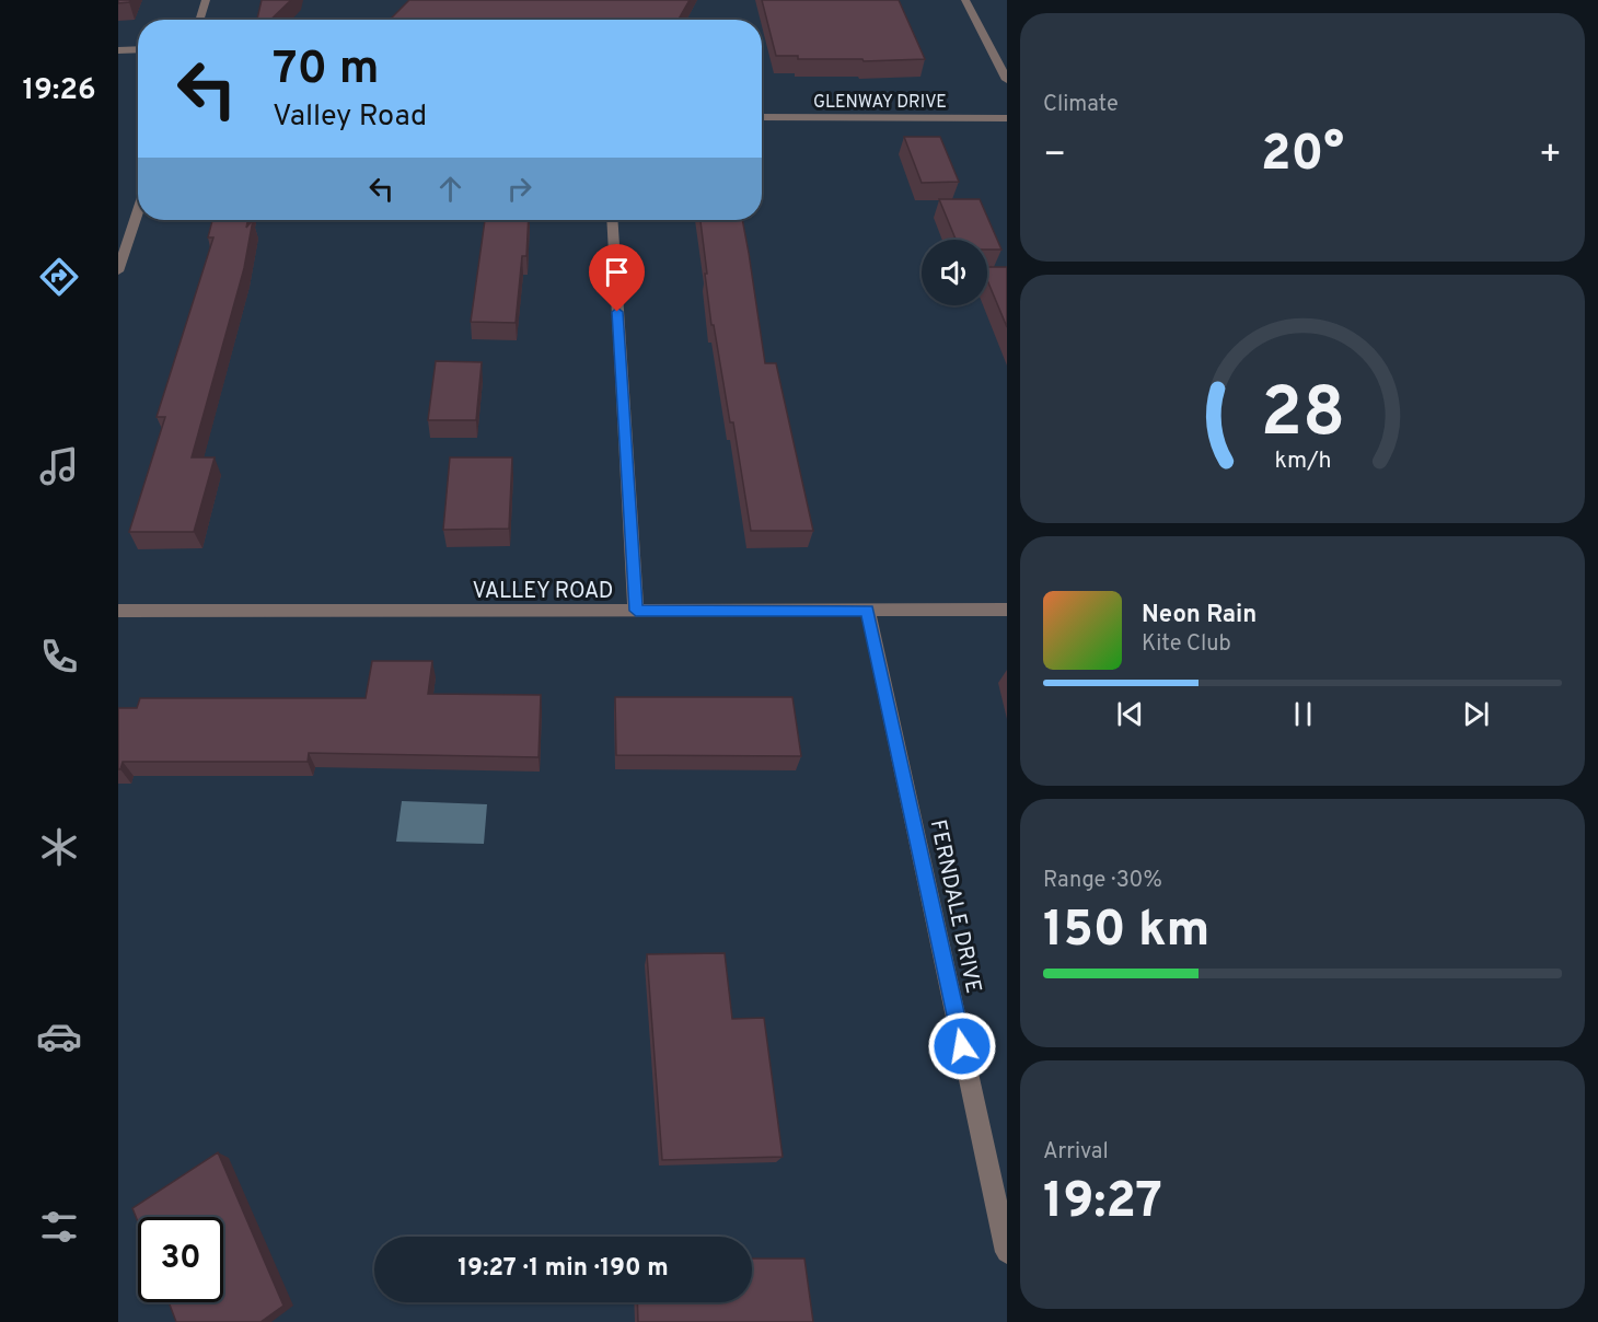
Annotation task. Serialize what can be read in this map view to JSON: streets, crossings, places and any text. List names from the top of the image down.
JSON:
{
  "streets": {
    "street": ["GLENWAY DRIVE", "VALLEY ROAD", "FERNDALE DRIVE"]
  },
  "crossings": [
    ["VALLEY ROAD", "FERNDALE DRIVE"]
  ],
  "page": {
    "tabs": "19:26",
    "tile": [
      "Climate",
      ["Range · 30%", "150 km"],
      ["Arrival", "19:27"]
    ],
    "turn": ["70 m", "Valley Road"],
    "heat": ["−", "20°", "+"],
    "song": ["Neon Rain", "Kite Club"],
    "limit": "30",
    "trip": "19:27 · 1 min · 190 m",
    "gauge": ["28", "km/h"]
  }
}
